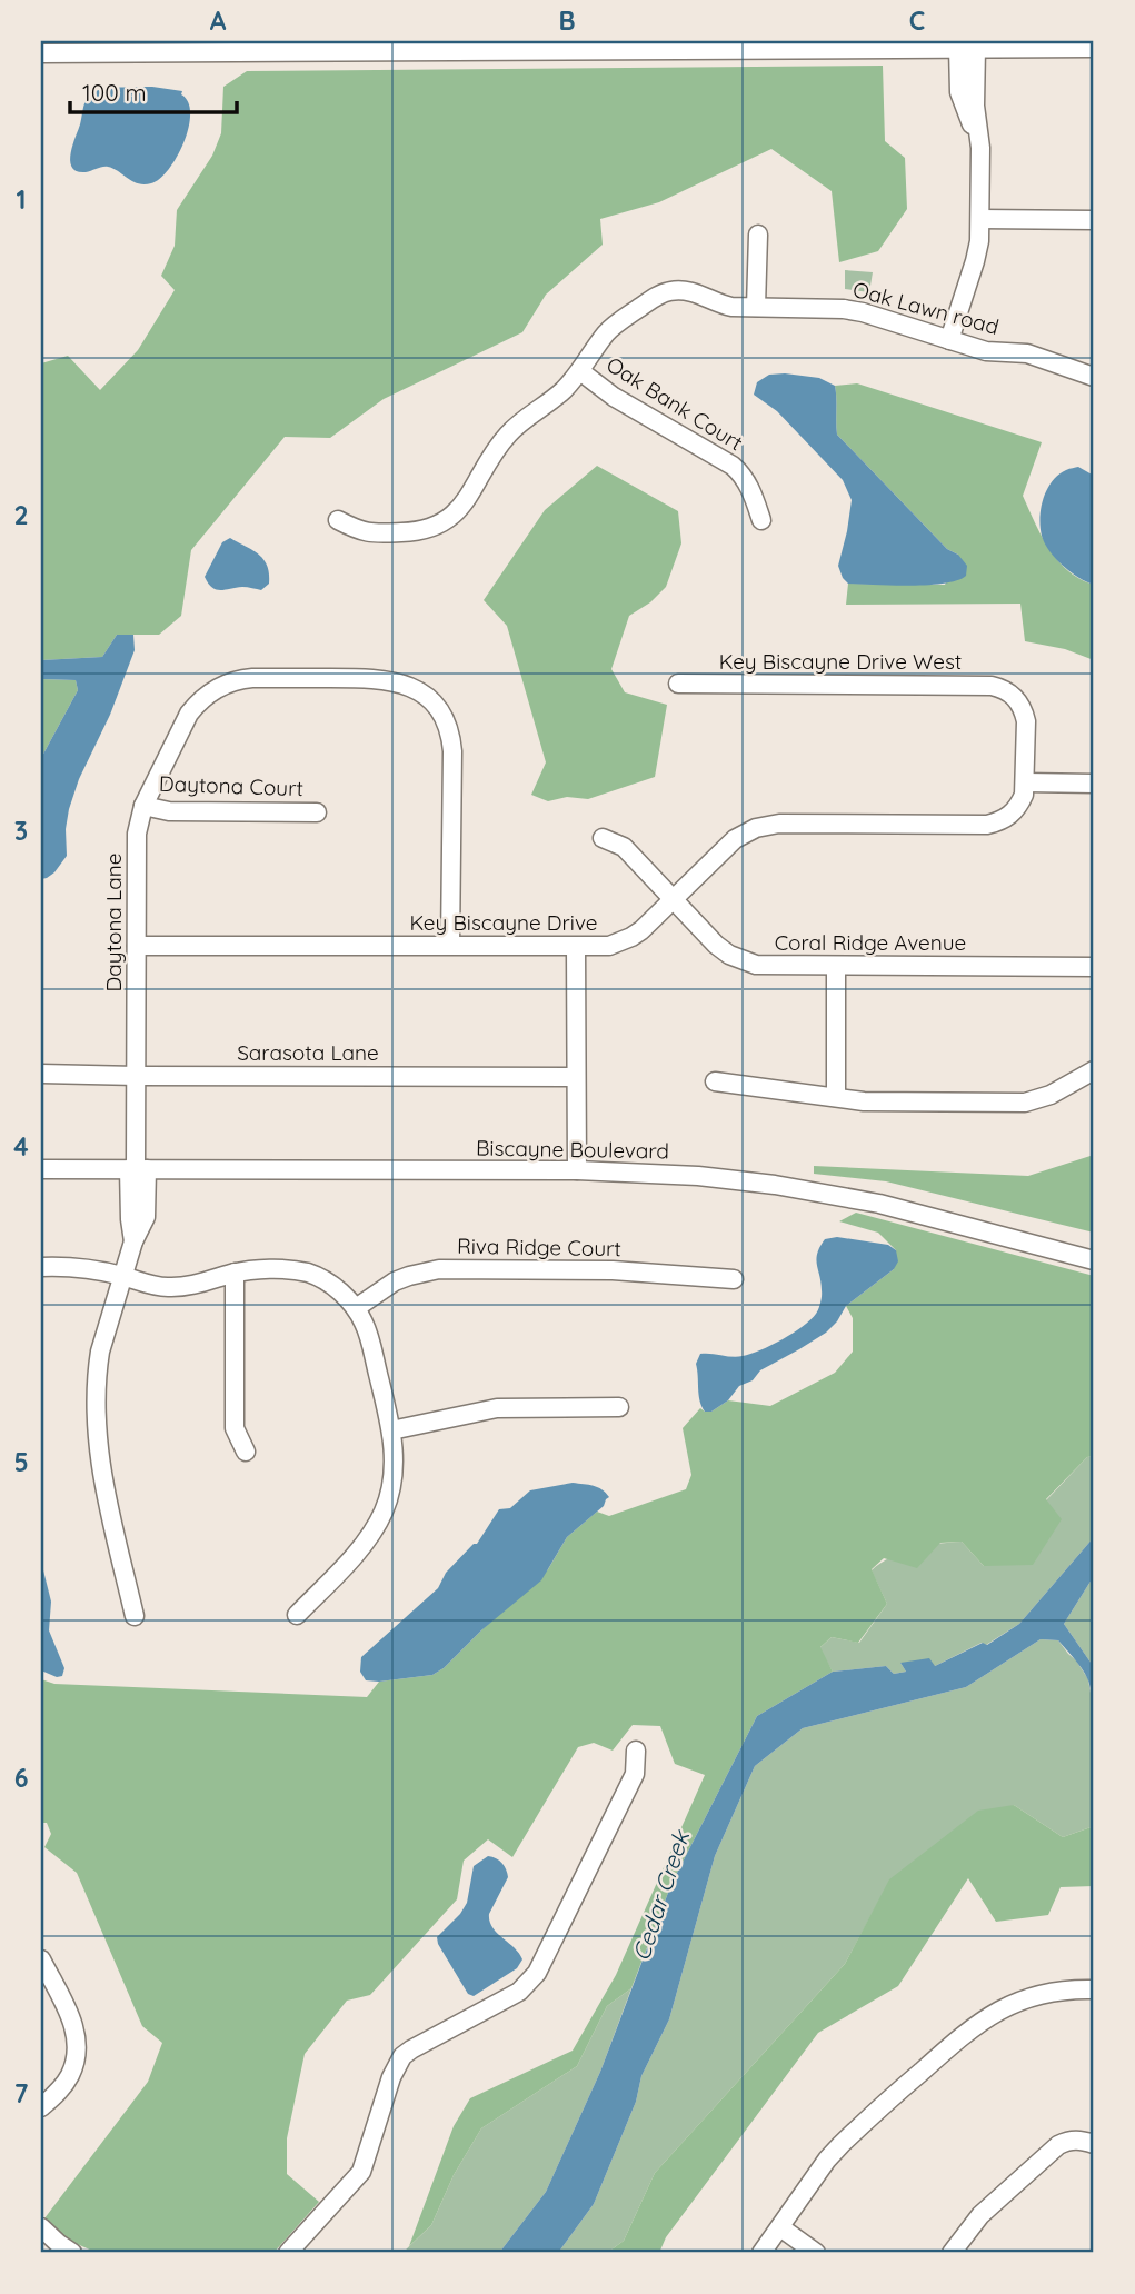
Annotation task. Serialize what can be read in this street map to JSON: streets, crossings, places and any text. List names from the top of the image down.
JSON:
{
  "streets": {
    "street": [
      "Oak Lawn road",
      "Oak Bank Court",
      "Key Biscayne Drive West",
      "Daytona Court",
      "Daytona Lane",
      "Key Biscayne Drive",
      "Coral Ridge Avenue",
      "Sarasota Lane",
      "Biscayne Boulevard",
      "Riva Ridge Court"
    ]
  },
  "crossings": [
    ["Oak Lawn road", "Oak Bank Court"],
    ["Key Biscayne Drive West", "Key Biscayne Drive"],
    ["Daytona Court", "Daytona Lane"],
    ["Daytona Lane", "Key Biscayne Drive"],
    ["Daytona Lane", "Sarasota Lane"],
    ["Daytona Lane", "Biscayne Boulevard"],
    ["Key Biscayne Drive", "Coral Ridge Avenue"]
  ],
  "water": ["Cedar Creek"],
  "scale_bar": "100 m",
  "grid": {
    "columns": ["A", "B", "C"],
    "rows": [
      "1",
      "2",
      "3",
      "4",
      "5",
      "6",
      "7"
    ]
  }
}
